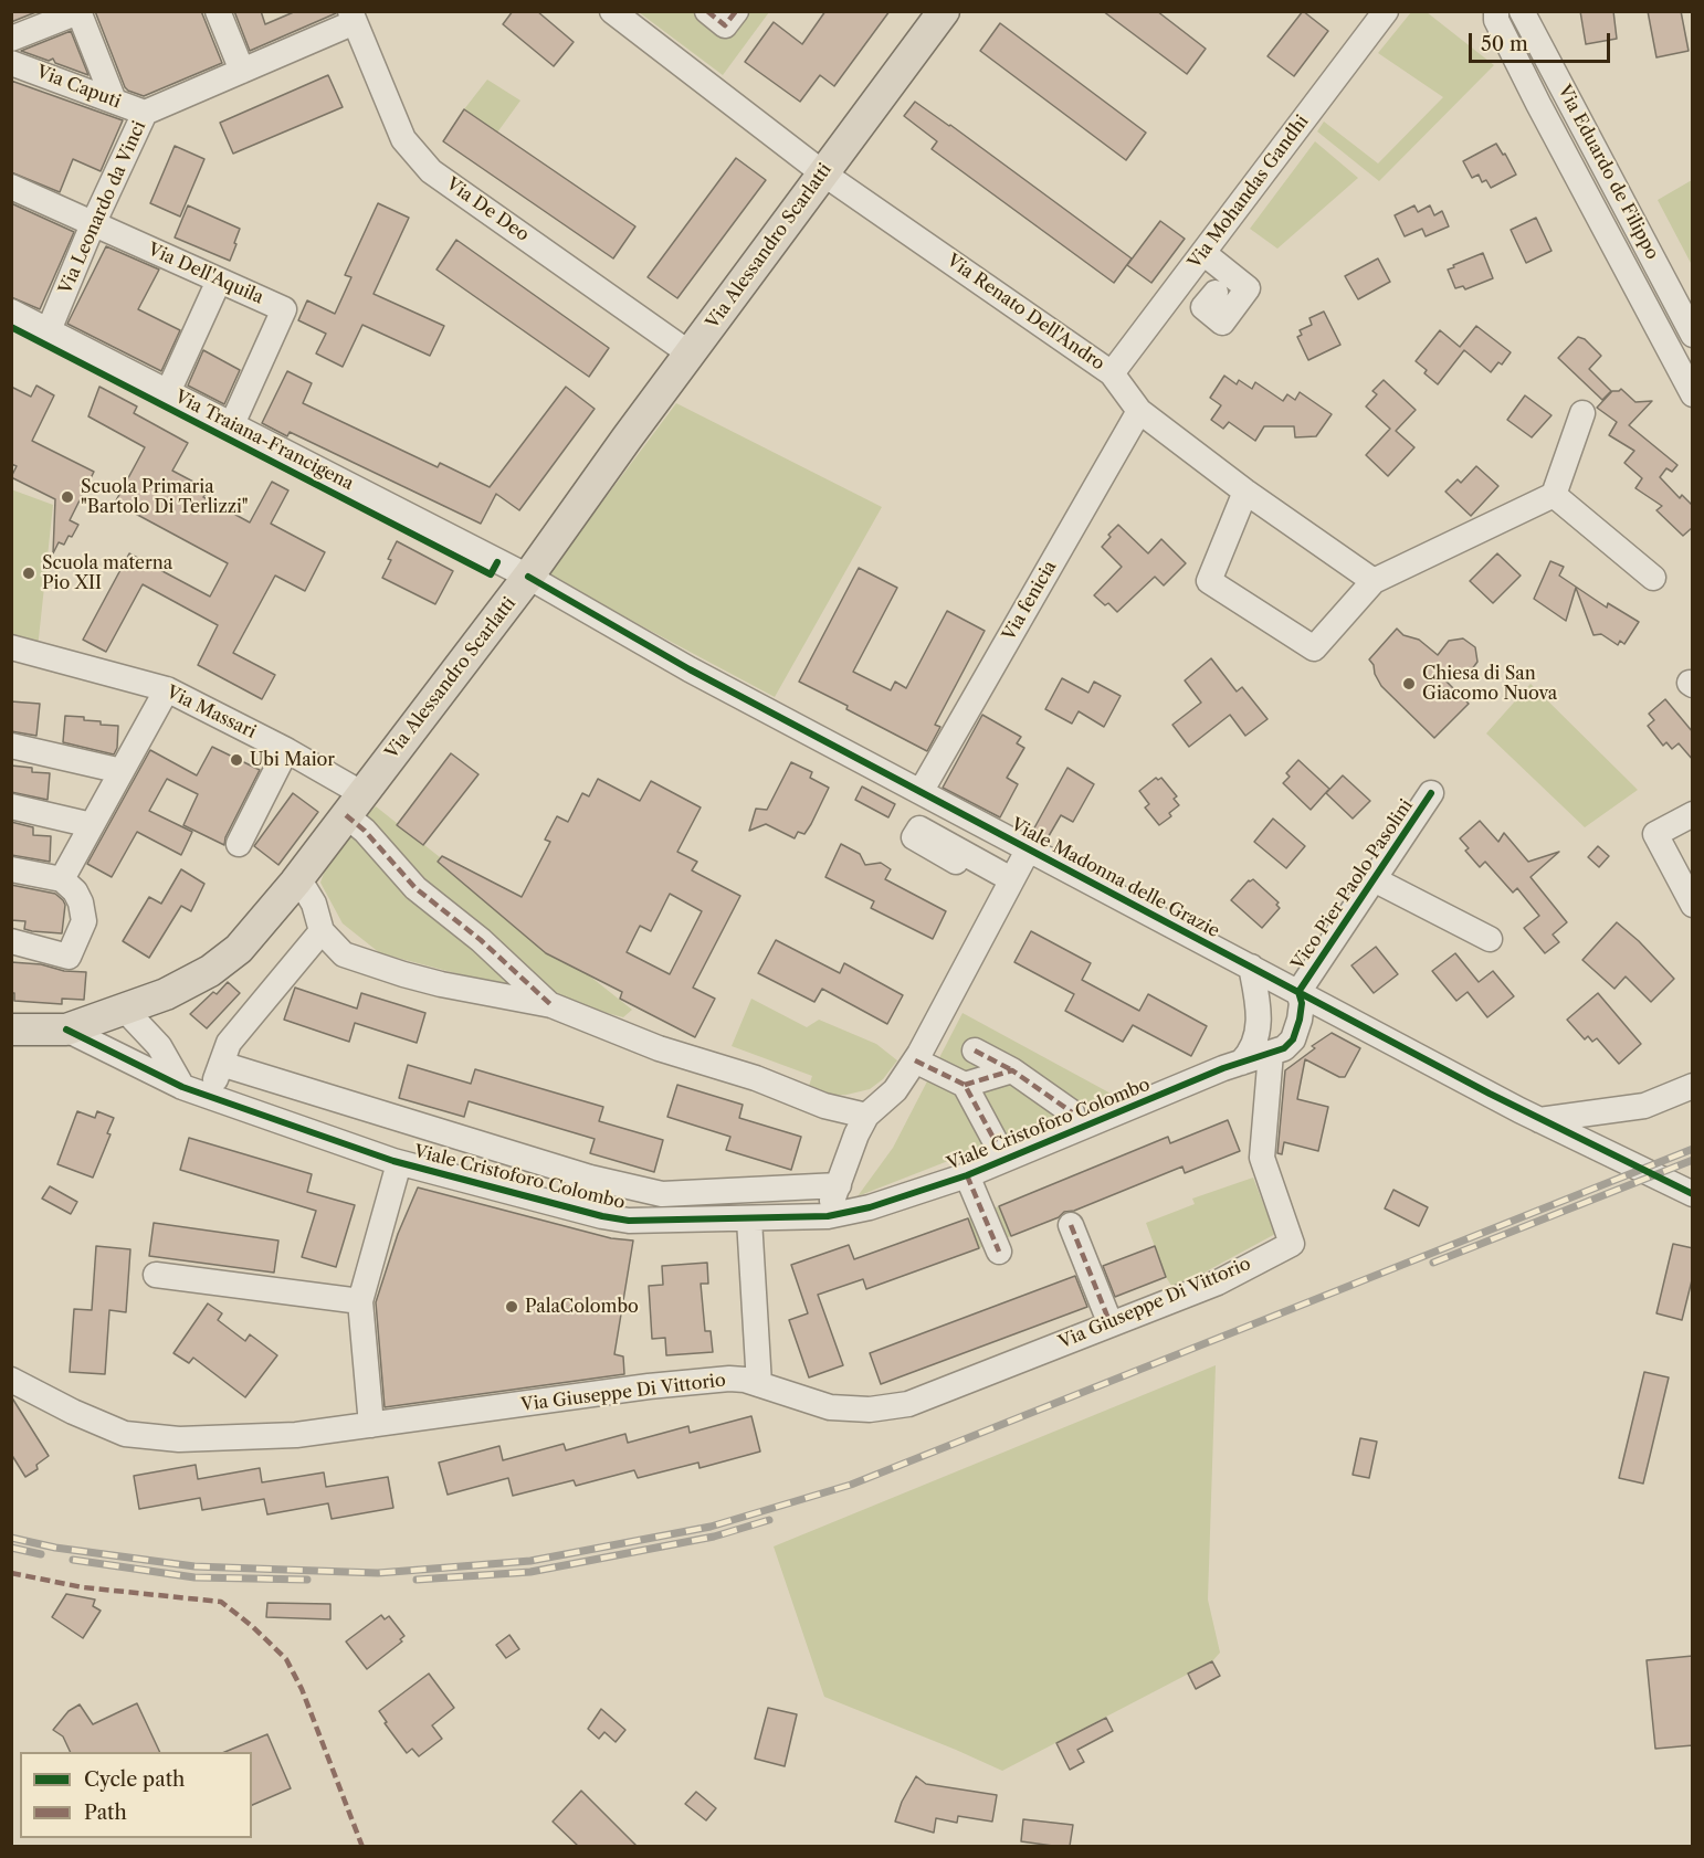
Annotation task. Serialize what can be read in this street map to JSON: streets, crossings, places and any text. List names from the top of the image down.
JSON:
{
  "streets": {
    "main road": ["Via Alessandro Scarlatti"],
    "street": [
      "Via Caputi",
      "Via Eduardo de Filippo",
      "Via Mohandas Gandhi",
      "Via Leonardo da Vinci",
      "Via De Deo",
      "Via Dell'Aquila",
      "Via Renato Dell'Andro",
      "Via fenicia",
      "Via Massari",
      "Viale Madonna delle Grazie",
      "Vico Pier Paolo Pasolini",
      "Viale Cristoforo Colombo",
      "Via Giuseppe Di Vittorio"
    ],
    "cycle path": ["Via Traiana-Francigena"]
  },
  "crossings": [
    ["Via Caputi", "Via Leonardo da Vinci"],
    ["Via Mohandas Gandhi", "Via Renato Dell'Andro"],
    ["Via Leonardo da Vinci", "Via De Deo"],
    ["Via Leonardo da Vinci", "Via Dell'Aquila"],
    ["Via Leonardo da Vinci", "Viale Madonna delle Grazie"],
    ["Via De Deo", "Via Alessandro Scarlatti"],
    ["Via Alessandro Scarlatti", "Via Renato Dell'Andro"],
    ["Via Alessandro Scarlatti", "Via Massari"],
    ["Via Alessandro Scarlatti", "Viale Madonna delle Grazie"],
    ["Via Alessandro Scarlatti", "Viale Cristoforo Colombo"],
    ["Via Dell'Aquila", "Viale Madonna delle Grazie"],
    ["Via Renato Dell'Andro", "Via fenicia"],
    ["Via fenicia", "Viale Madonna delle Grazie"],
    ["Viale Madonna delle Grazie", "Vico Pier Paolo Pasolini"],
    ["Viale Madonna delle Grazie", "Viale Cristoforo Colombo"],
    ["Viale Cristoforo Colombo", "Via Giuseppe Di Vittorio"]
  ],
  "places": [
    "Scuola Primaria \"Bartolo Di Terlizzi\"",
    "Scuola materna Pio XII",
    "Chiesa di San Giacomo Nuova",
    "Ubi Maior",
    "PalaColombo"
  ],
  "legend": ["Cycle path", "Path"],
  "scale_bar": "50 m"
}
